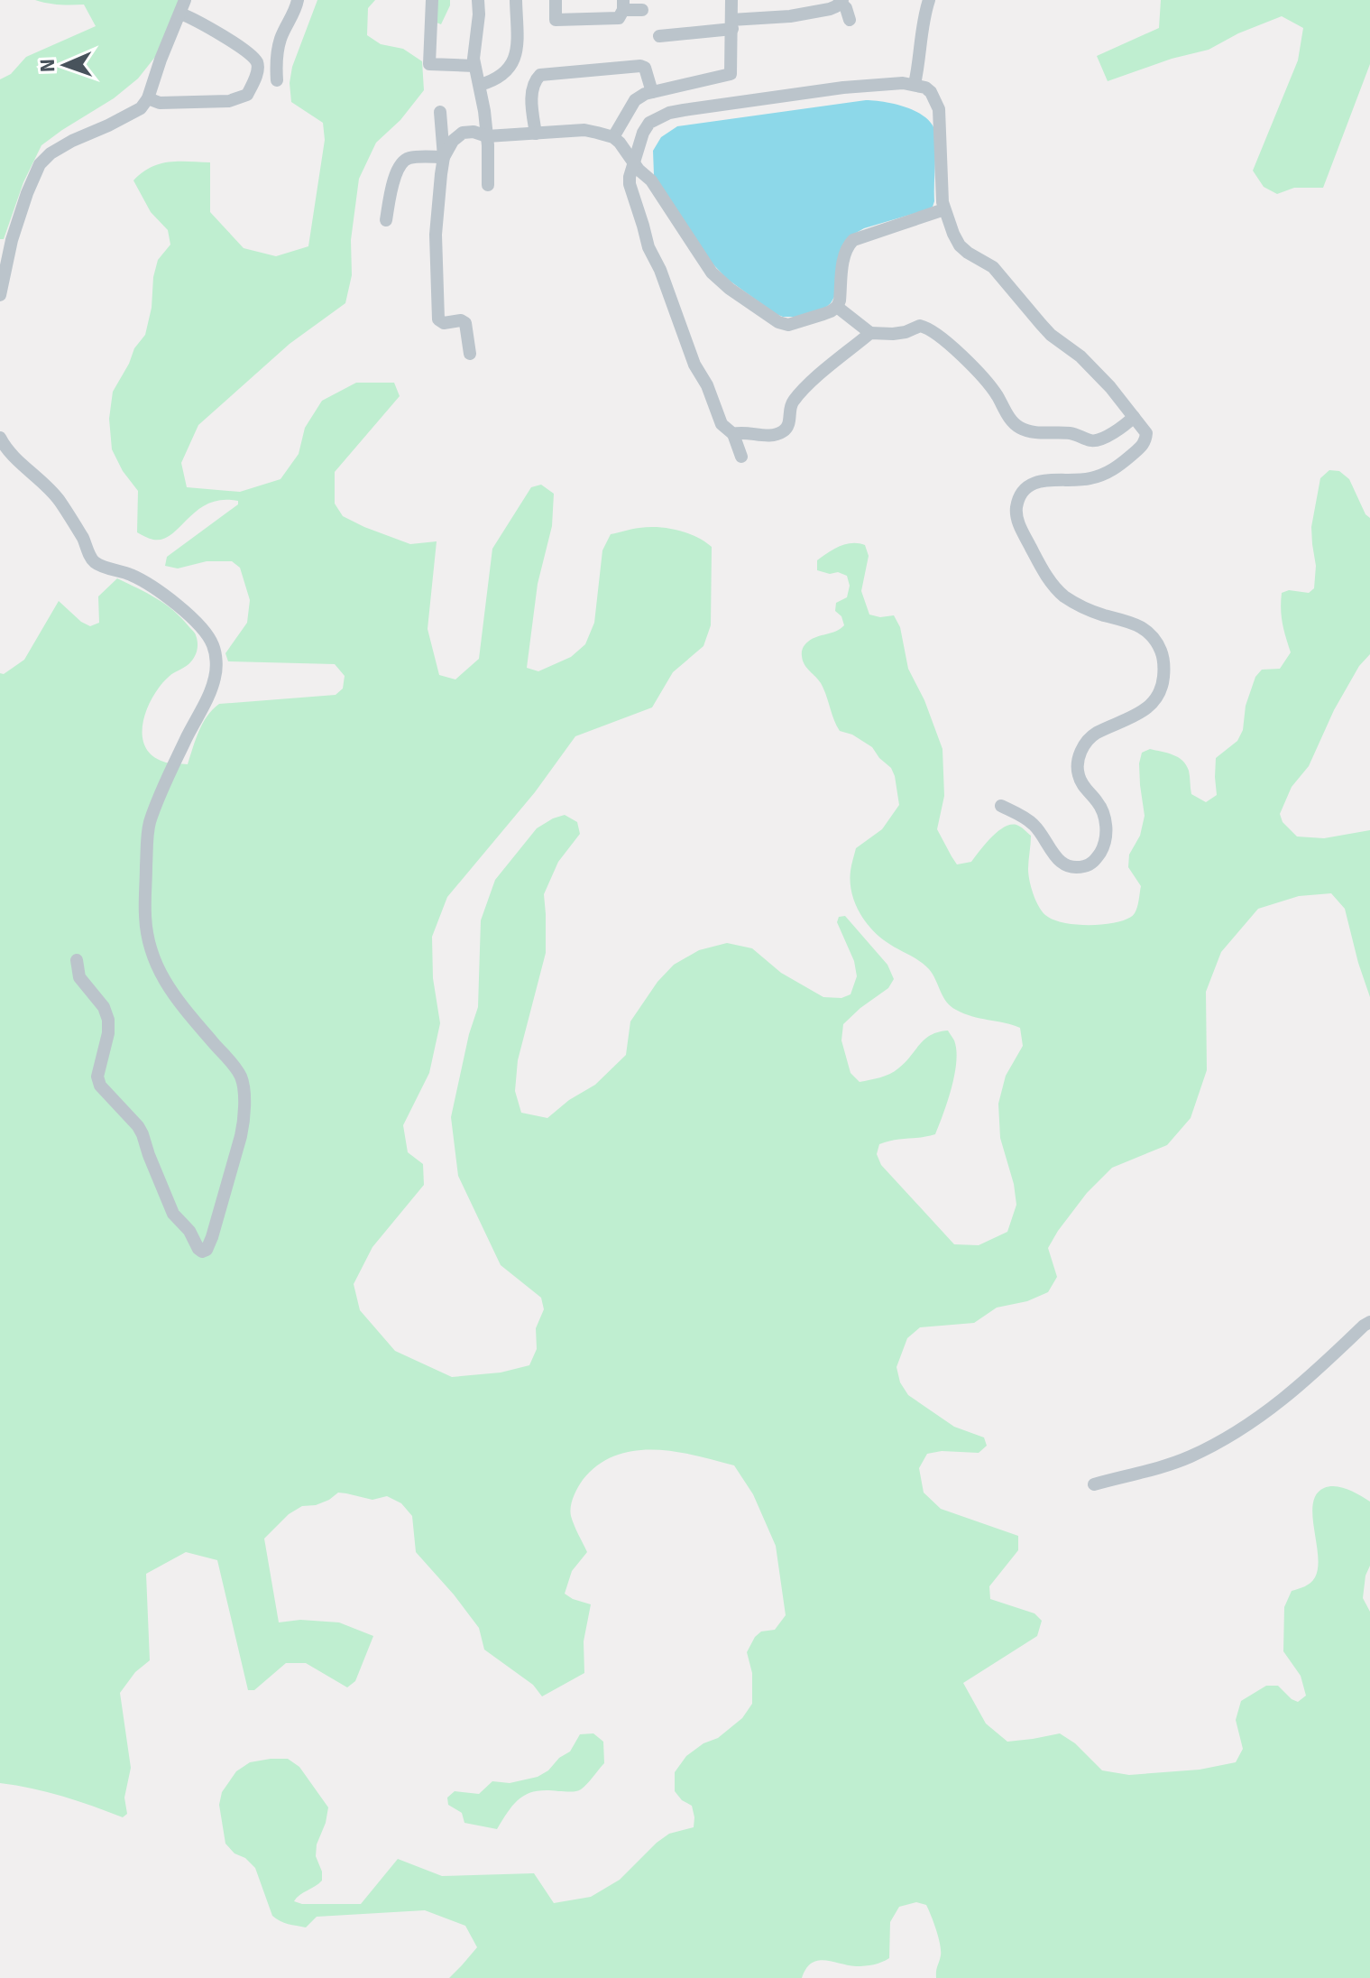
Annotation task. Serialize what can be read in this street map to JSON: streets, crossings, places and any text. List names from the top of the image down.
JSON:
{
  "north": "left"
}
